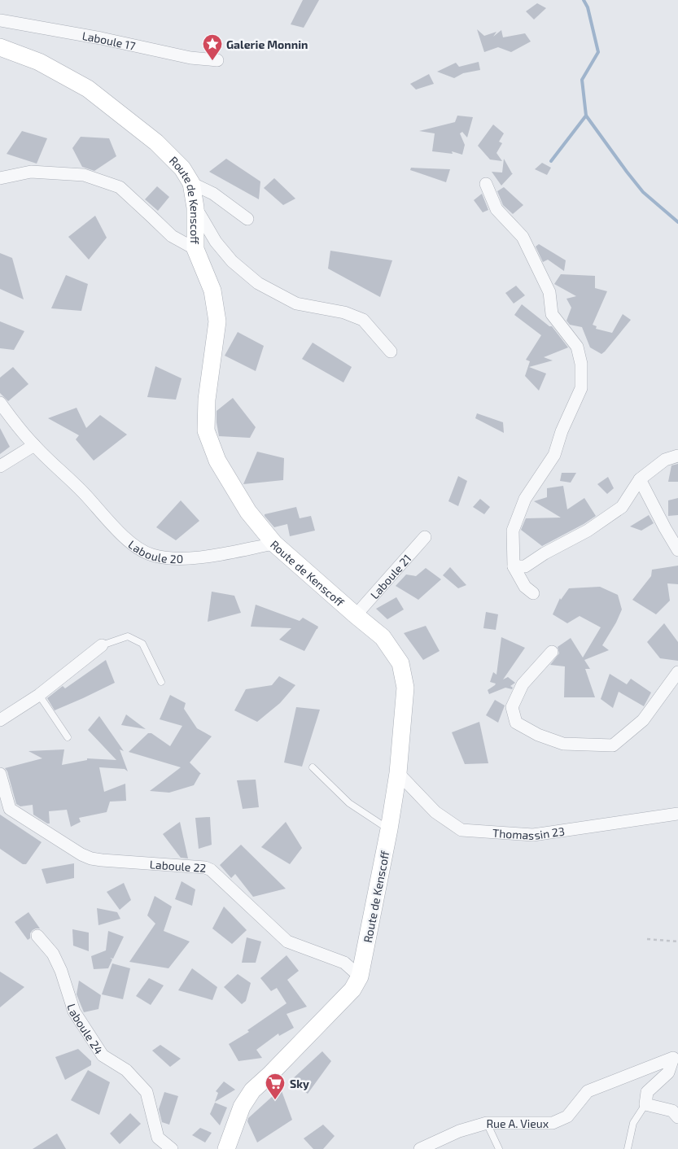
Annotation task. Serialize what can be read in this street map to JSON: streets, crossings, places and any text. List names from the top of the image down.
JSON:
{
  "streets": {
    "main road": ["Route de Kenscoff"],
    "street": [
      "Laboule 17",
      "Laboule 20",
      "Laboule 21",
      "Thomassin 23",
      "Laboule 22",
      "Laboule 24",
      "Rue A. Vieux"
    ]
  },
  "crossings": [
    ["Route de Kenscoff", "Laboule 20"],
    ["Route de Kenscoff", "Laboule 21"],
    ["Route de Kenscoff", "Thomassin 23"],
    ["Route de Kenscoff", "Laboule 22"]
  ],
  "places": {
    "place": ["Galerie Monnin"],
    "supermarket": ["Sky"]
  }
}
